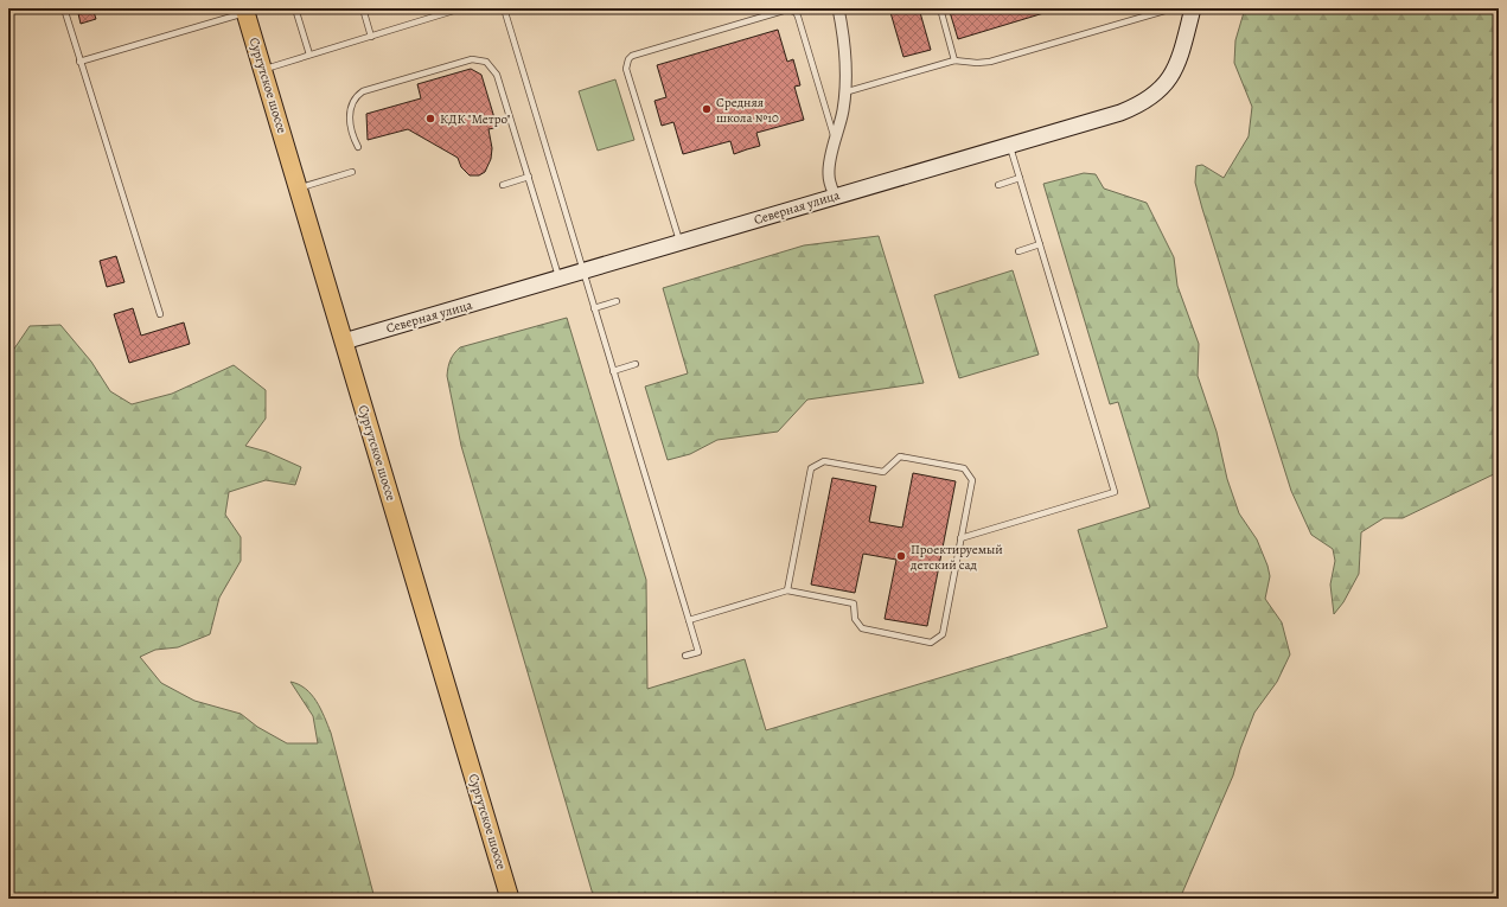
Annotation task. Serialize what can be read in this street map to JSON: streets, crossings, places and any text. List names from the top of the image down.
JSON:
{
  "streets": {
    "main road": ["Сургутское шоссе"],
    "street": ["Северная улица"]
  },
  "crossings": [
    ["Сургутское шоссе", "Северная улица"]
  ],
  "places": ["Средняя школа №10", "КДК \"Метро\"", "Проектируемый детский сад"]
}
